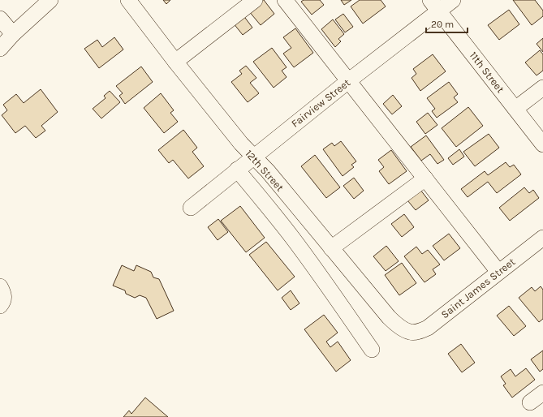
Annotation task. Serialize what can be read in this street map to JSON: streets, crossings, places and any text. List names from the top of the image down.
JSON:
{
  "streets": {
    "street": [
      "11th Street",
      "Fairview Street",
      "12th Street",
      "Saint James Street"
    ]
  },
  "crossings": [
    ["11th Street", "Fairview Street"],
    ["Fairview Street", "12th Street"],
    ["12th Street", "Saint James Street"]
  ],
  "scale_bar": "20 m"
}
